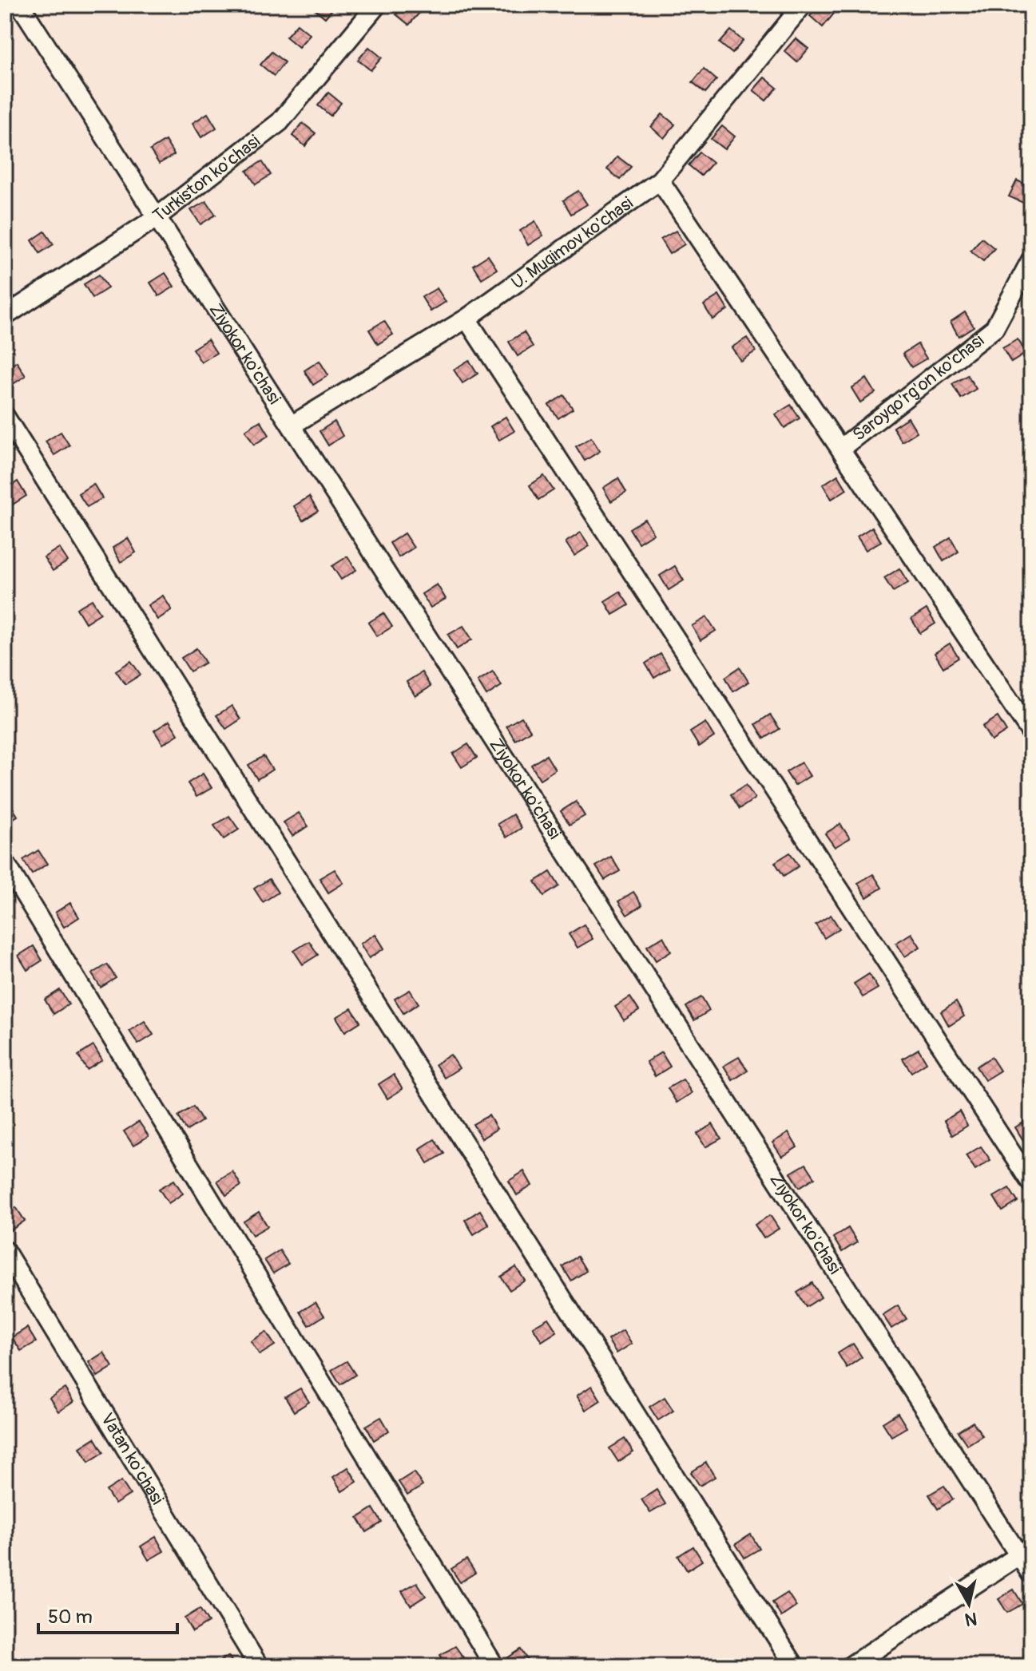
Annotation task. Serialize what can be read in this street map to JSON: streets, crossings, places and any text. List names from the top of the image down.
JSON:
{
  "streets": {
    "street": [
      "Turkiston ko'chasi",
      "U. Muqimov ko'chasi",
      "Ziyokor ko'chasi",
      "Saroyqo'rg'on ko'chasi",
      "Vatan ko'chasi"
    ]
  },
  "crossings": [
    ["Turkiston ko'chasi", "Ziyokor ko'chasi"],
    ["U. Muqimov ko'chasi", "Ziyokor ko'chasi"]
  ],
  "scale_bar": "50 m",
  "north": "bottom"
}
